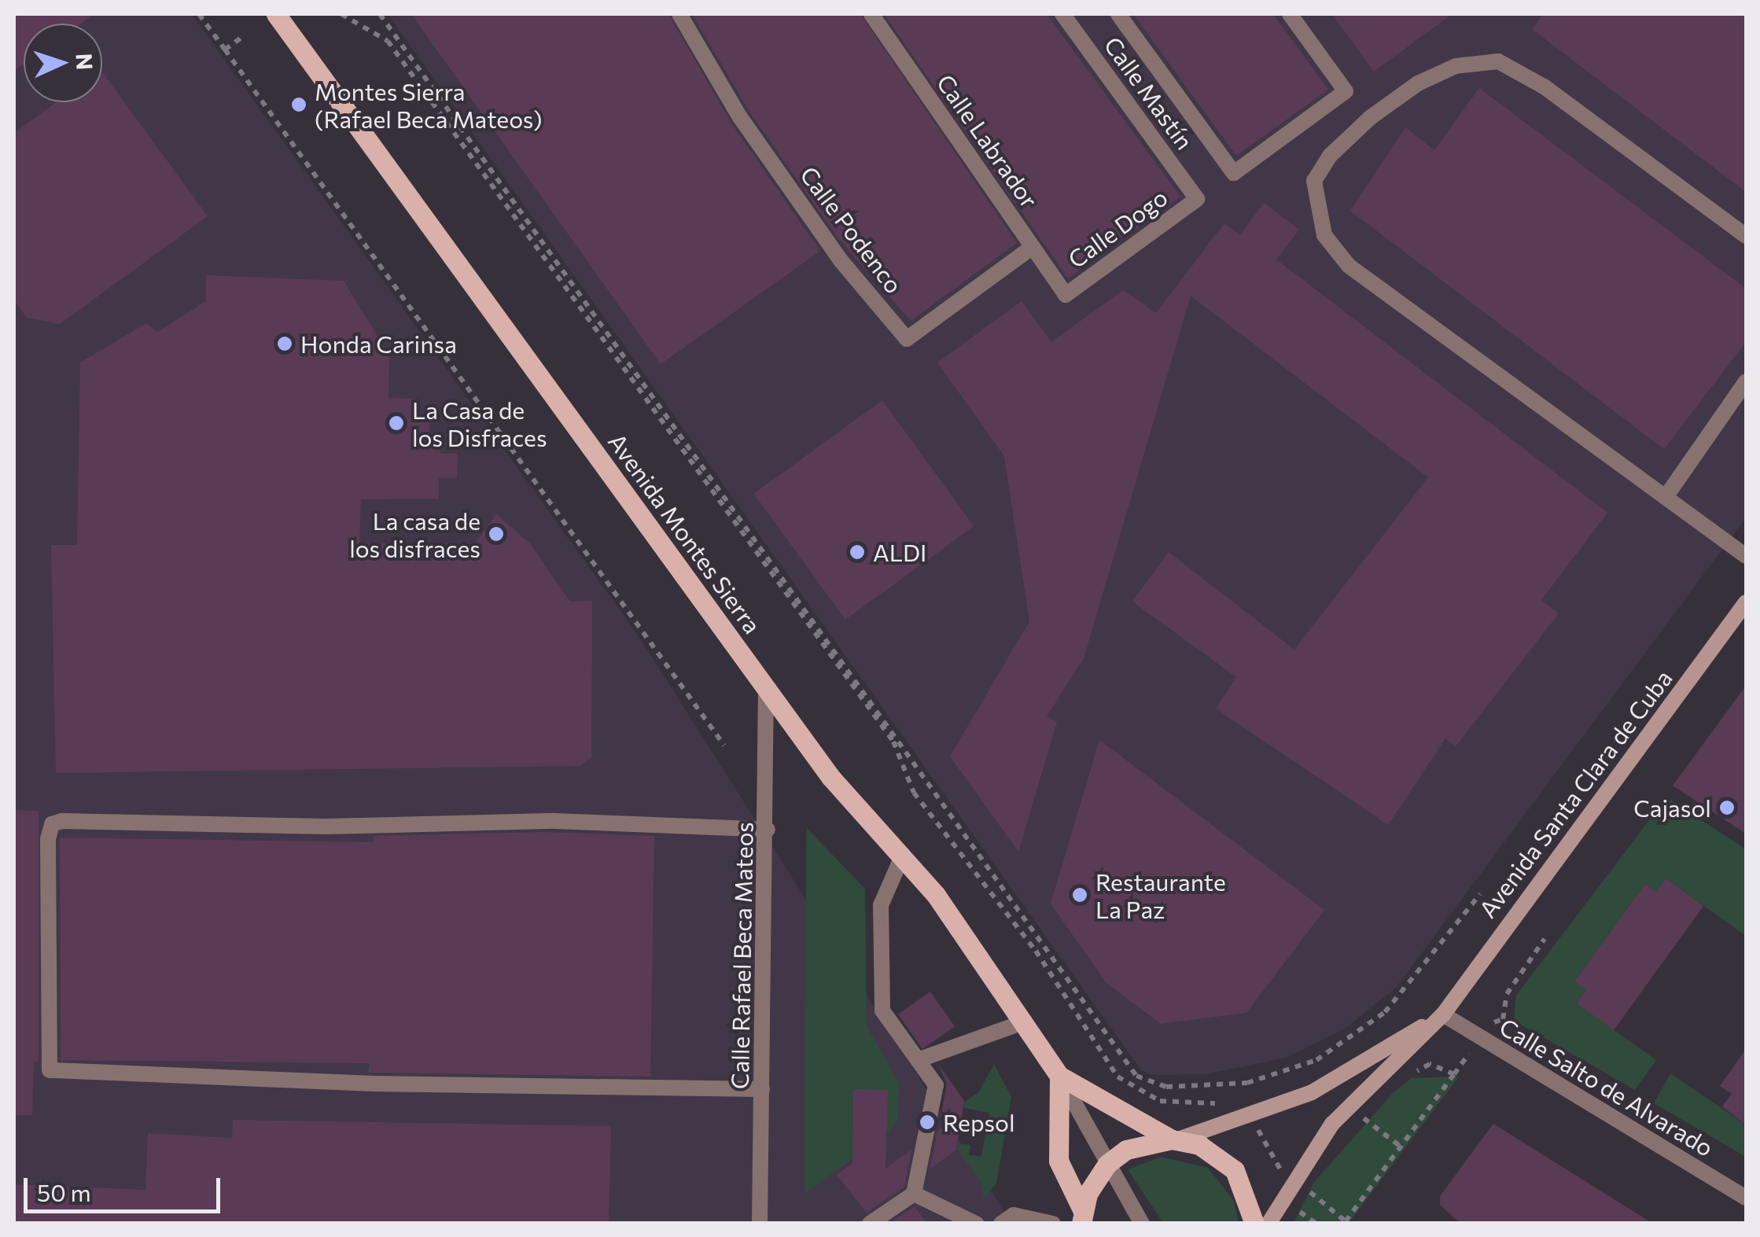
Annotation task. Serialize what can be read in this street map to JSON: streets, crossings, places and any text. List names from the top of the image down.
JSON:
{
  "streets": {
    "main road": ["Avenida Montes Sierra"],
    "street": [
      "Calle Mastín",
      "Calle Labrador",
      "Calle Dogo",
      "Calle Podenco",
      "Avenida Santa Clara de Cuba",
      "Calle Rafael Beca Mateos",
      "Calle Salto de Alvarado"
    ]
  },
  "crossings": [
    ["Calle Mastín", "Calle Dogo"],
    ["Calle Labrador", "Calle Dogo"],
    ["Calle Labrador", "Calle Podenco"],
    ["Avenida Montes Sierra", "Avenida Santa Clara de Cuba"],
    ["Avenida Montes Sierra", "Calle Rafael Beca Mateos"],
    ["Avenida Santa Clara de Cuba", "Calle Salto de Alvarado"]
  ],
  "places": [
    "Montes Sierra (Rafael Beca Mateos)",
    "Honda Carinsa",
    "La Casa de los Disfraces",
    "La casa de los disfraces",
    "ALDI",
    "Cajasol",
    "Restaurante La Paz",
    "Repsol"
  ],
  "scale_bar": "50 m",
  "north": "right"
}
